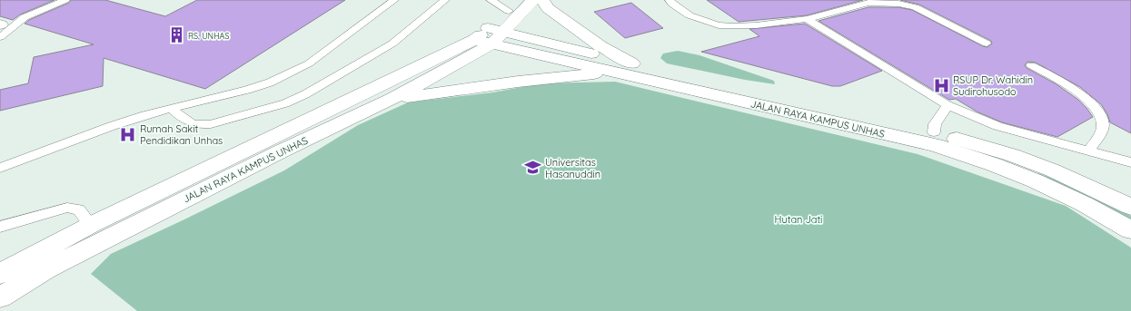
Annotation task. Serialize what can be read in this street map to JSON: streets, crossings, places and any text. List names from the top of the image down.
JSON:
{
  "streets": {
    "street": ["JALAN RAYA KAMPUS UNHAS"]
  },
  "parks": ["Hutan Jati"],
  "places": {
    "building": ["RS. UNHAS"],
    "hospital": ["RSUP Dr. Wahidin Sudirohusodo", "Rumah Sakit Pendidikan Unhas"],
    "school or university": ["Universitas Hasanuddin"]
  }
}
